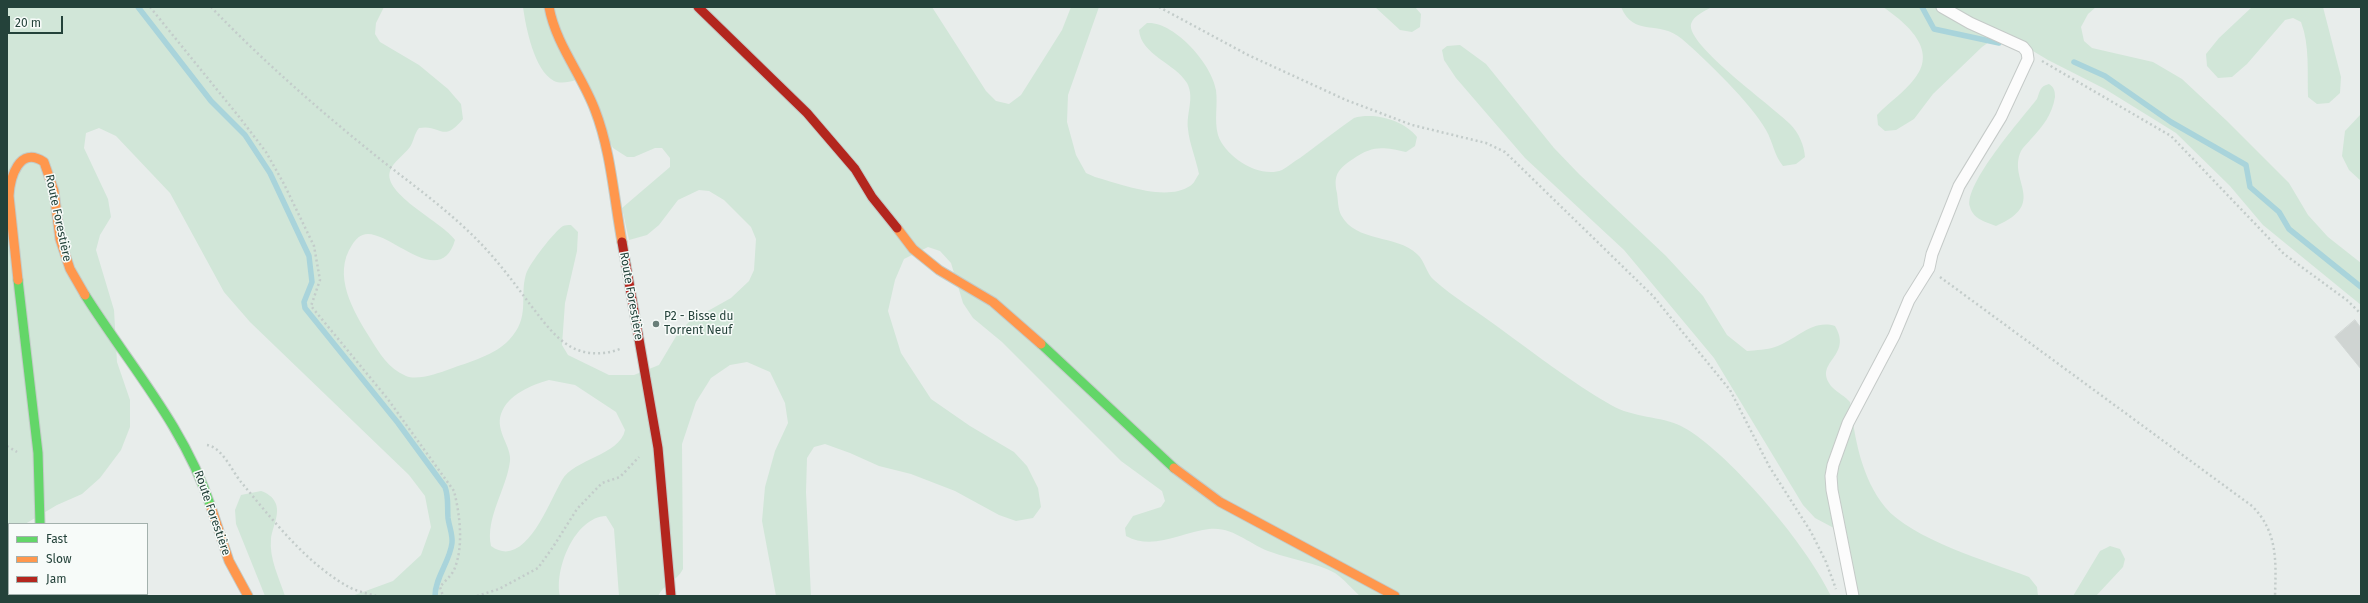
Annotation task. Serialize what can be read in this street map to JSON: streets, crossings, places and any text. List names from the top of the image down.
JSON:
{
  "streets": {
    "street": ["Route Forestière"]
  },
  "places": ["P2 - Bisse du Torrent Neuf"],
  "legend": ["Fast", "Slow", "Jam"],
  "scale_bar": "20 m"
}
